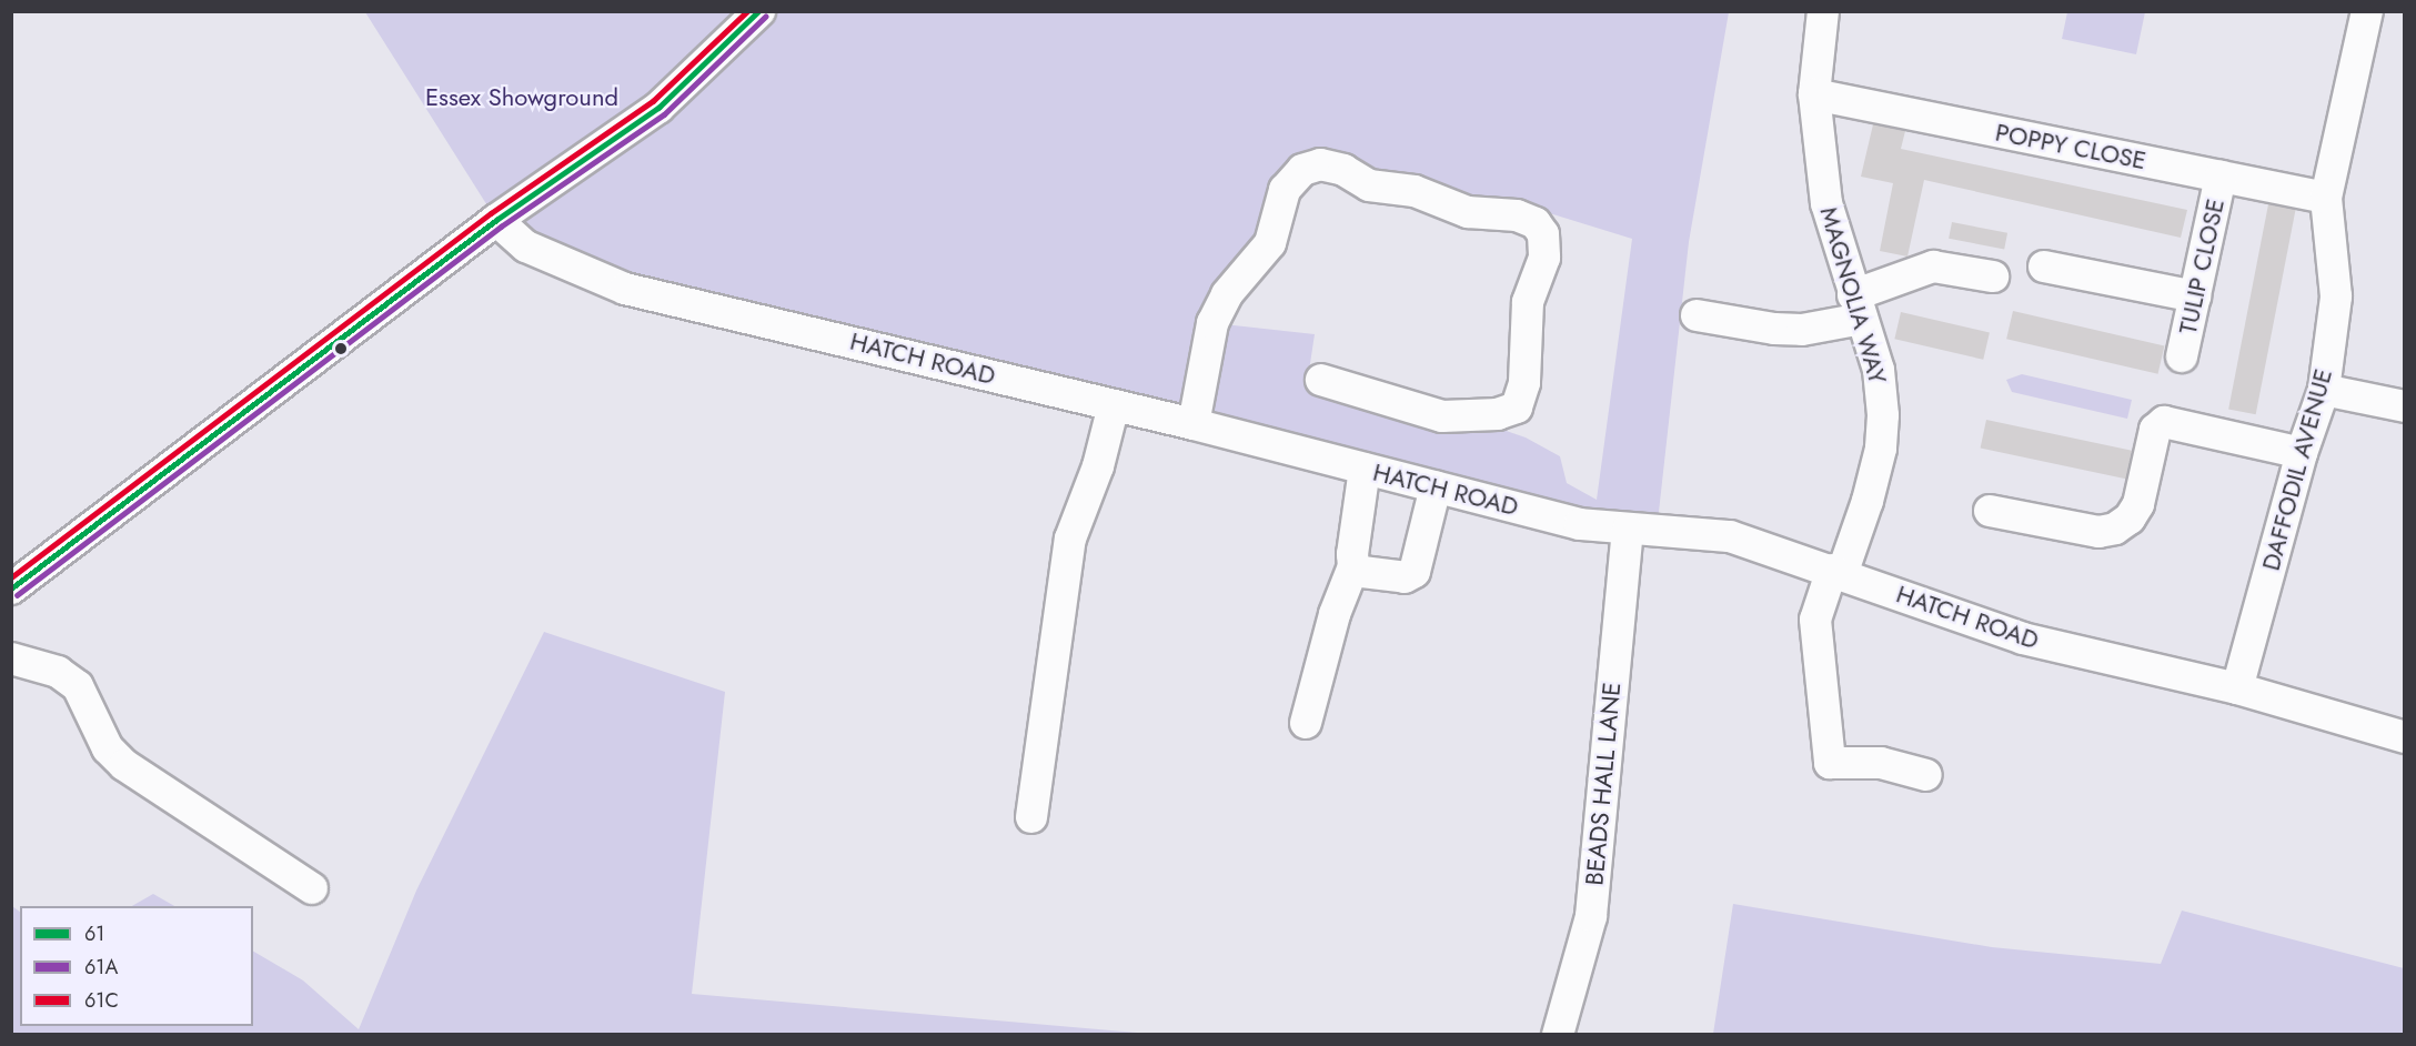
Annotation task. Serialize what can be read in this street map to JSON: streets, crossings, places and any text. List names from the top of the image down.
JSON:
{
  "streets": {
    "street": [
      "POPPY CLOSE",
      "TULIP CLOSE",
      "MAGNOLIA WAY",
      "HATCH ROAD",
      "DAFFODIL AVENUE",
      "BEADS HALL LANE"
    ]
  },
  "crossings": [
    ["POPPY CLOSE", "TULIP CLOSE"],
    ["POPPY CLOSE", "MAGNOLIA WAY"],
    ["POPPY CLOSE", "DAFFODIL AVENUE"],
    ["MAGNOLIA WAY", "HATCH ROAD"],
    ["HATCH ROAD", "DAFFODIL AVENUE"],
    ["HATCH ROAD", "BEADS HALL LANE"]
  ],
  "parks": ["Essex Showground"],
  "lines": ["transit line 61", "transit line 61C", "transit line 61A"],
  "legend": ["61", "61A", "61C"]
}
